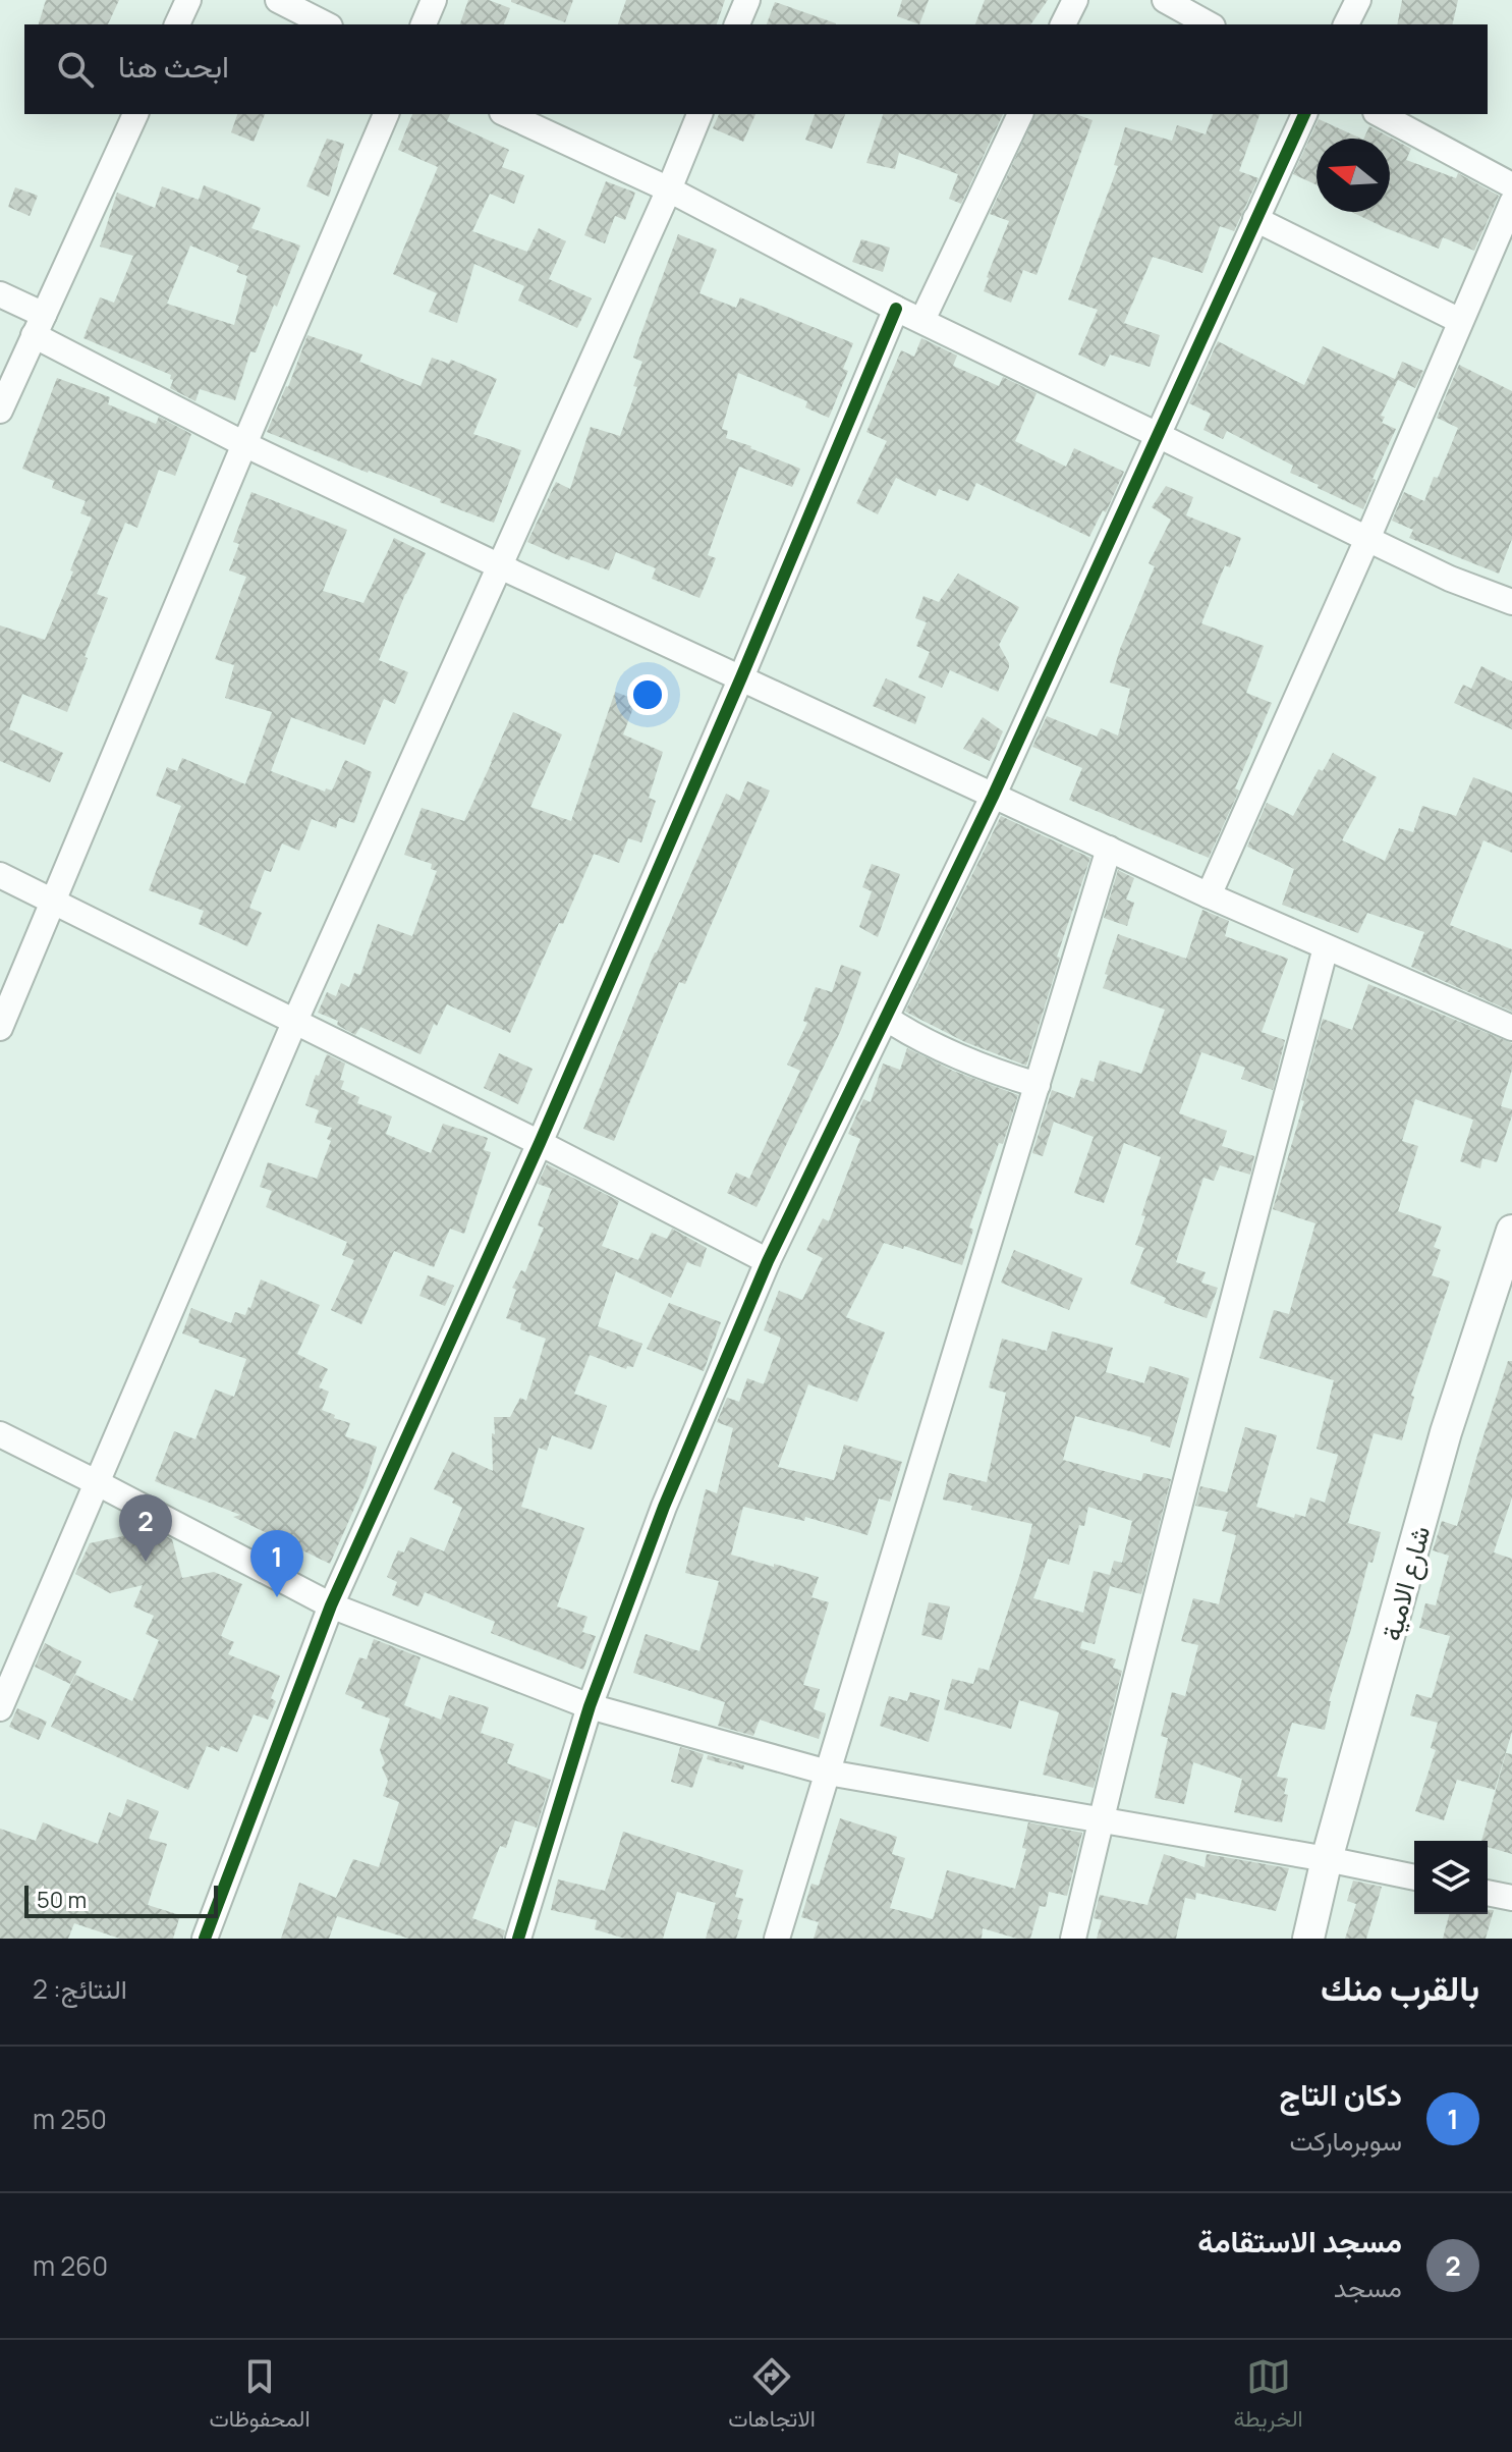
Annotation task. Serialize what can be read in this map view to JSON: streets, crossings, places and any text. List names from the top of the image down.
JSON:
{
  "streets": {
    "street": ["شارع الامية"]
  },
  "scale_bar": "50 m",
  "north": "left",
  "page": {
    "search": "ابحث هنا",
    "pins": ["2", "1"],
    "scale": "50 m",
    "heading": ["بالقرب منك", "النتائج: 2"],
    "list": [
      {
        "mark": "1",
        "name": "دكان التاج",
        "note": "سوبرماركت",
        "value": "250 m"
      },
      {
        "mark": "2",
        "name": "مسجد الاستقامة",
        "note": "مسجد",
        "value": "260 m"
      }
    ],
    "nav": ["الخريطة", "الاتجاهات", "المحفوظات"]
  }
}
